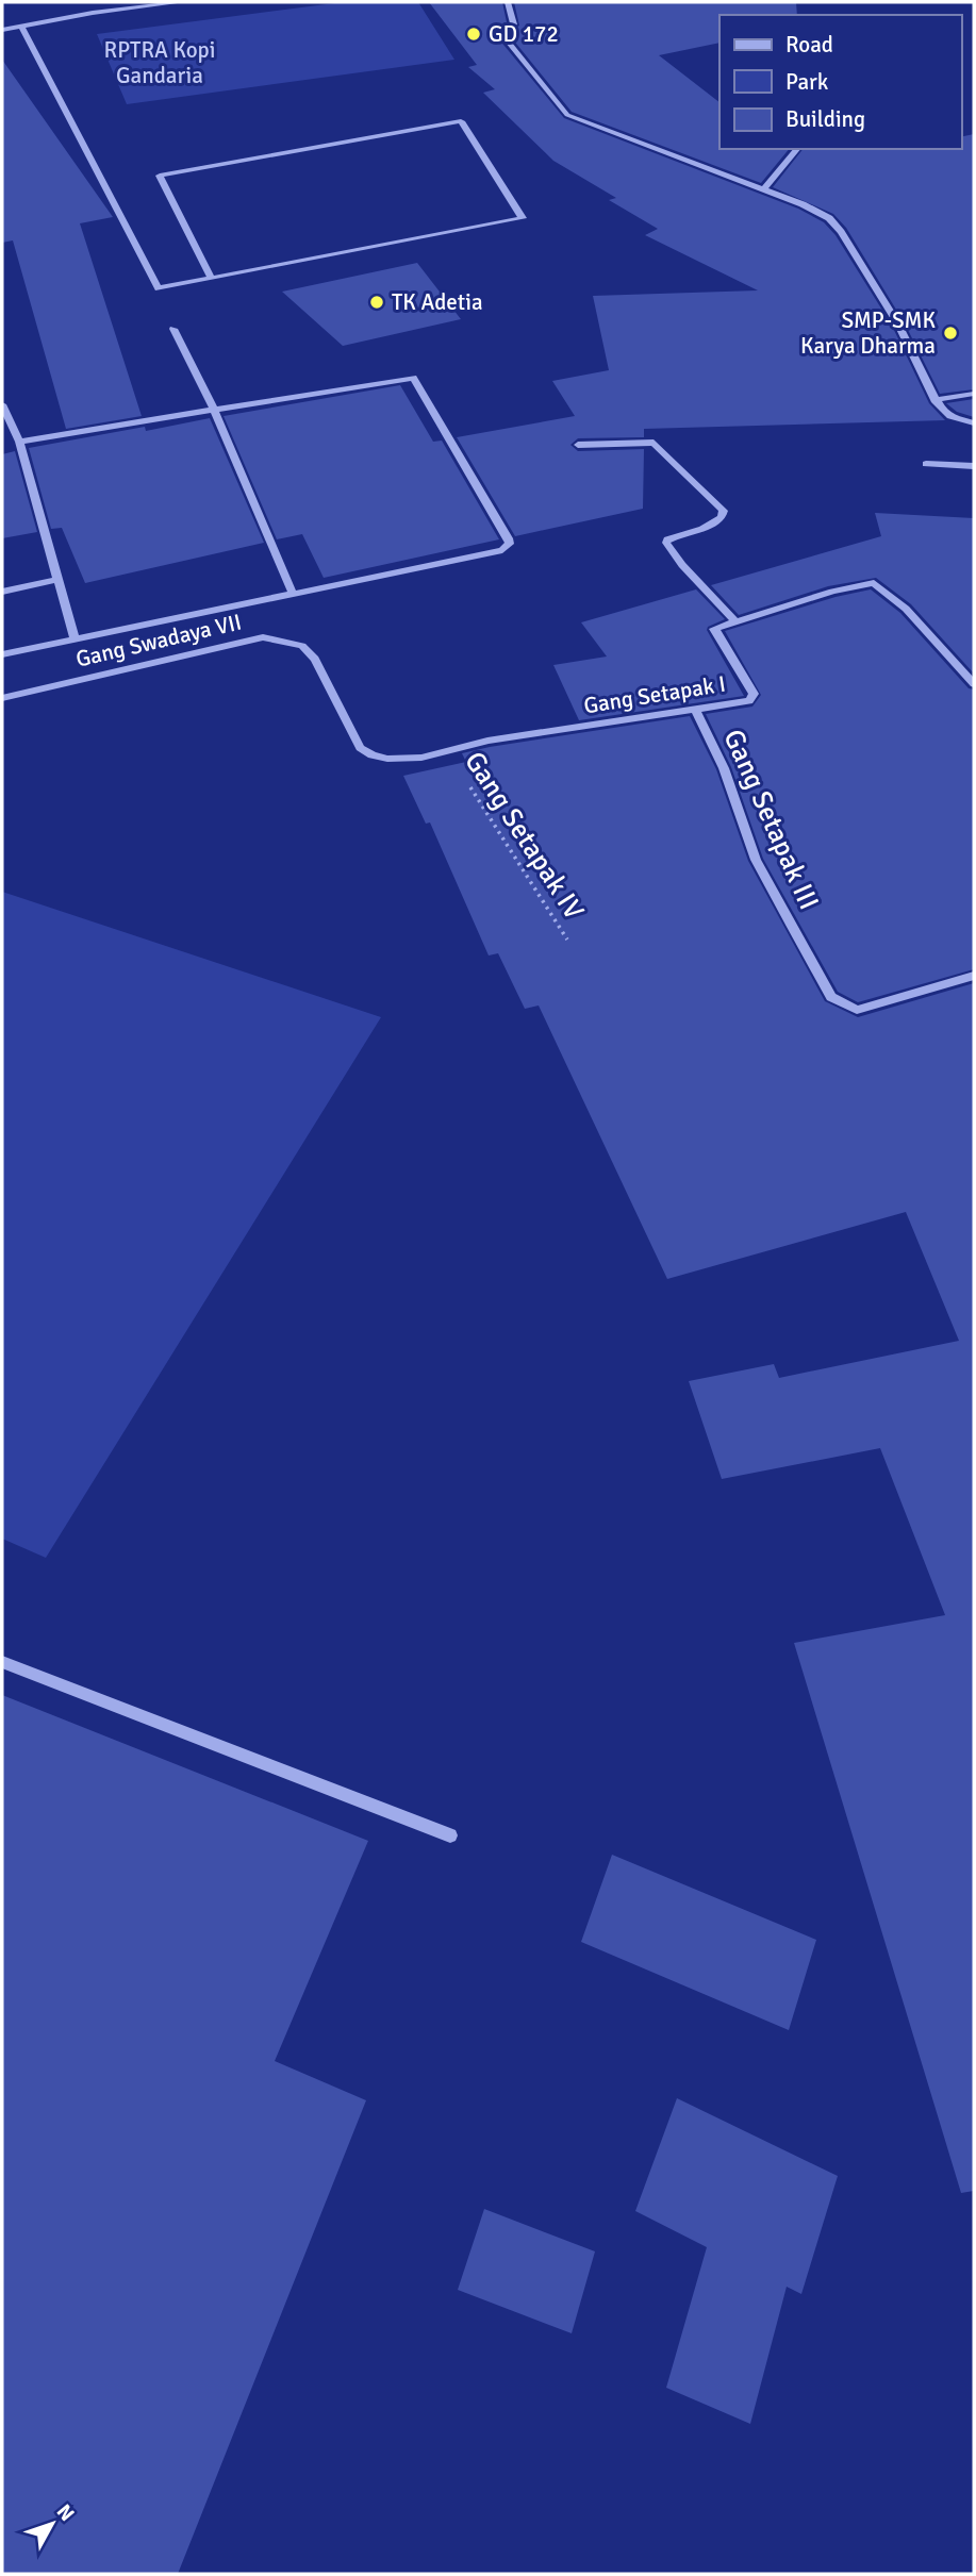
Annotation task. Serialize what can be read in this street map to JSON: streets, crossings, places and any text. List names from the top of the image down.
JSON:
{
  "streets": {
    "street": ["Gang Swadaya VII", "Gang Setapak I", "Gang Setapak III"],
    "path": ["Gang Setapak IV"]
  },
  "crossings": [
    ["Gang Swadaya VII", "Gang Setapak I"],
    ["Gang Setapak I", "Gang Setapak III"],
    ["Gang Setapak I", "Gang Setapak IV"]
  ],
  "parks": ["RPTRA Kopi Gandaria"],
  "places": ["GD 172", "TK Adetia", "SMP-SMK Karya Dharma"],
  "legend": ["Road", "Park", "Building"],
  "north": "top right"
}
